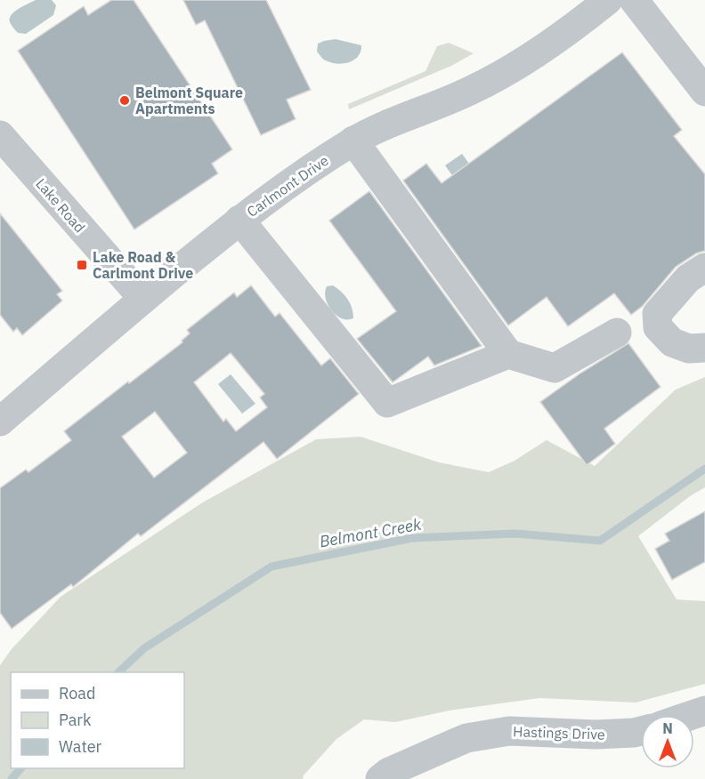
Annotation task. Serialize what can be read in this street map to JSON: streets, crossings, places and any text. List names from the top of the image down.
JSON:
{
  "streets": {
    "street": ["Carlmont Drive", "Lake Road", "Hastings Drive"]
  },
  "crossings": [
    ["Carlmont Drive", "Lake Road"]
  ],
  "water": ["Belmont Creek"],
  "places": {
    "other": ["Belmont Square Apartments"],
    "transit": ["Lake Road & Carlmont Drive"]
  },
  "legend": ["Road", "Park", "Water"],
  "north": "top"
}
